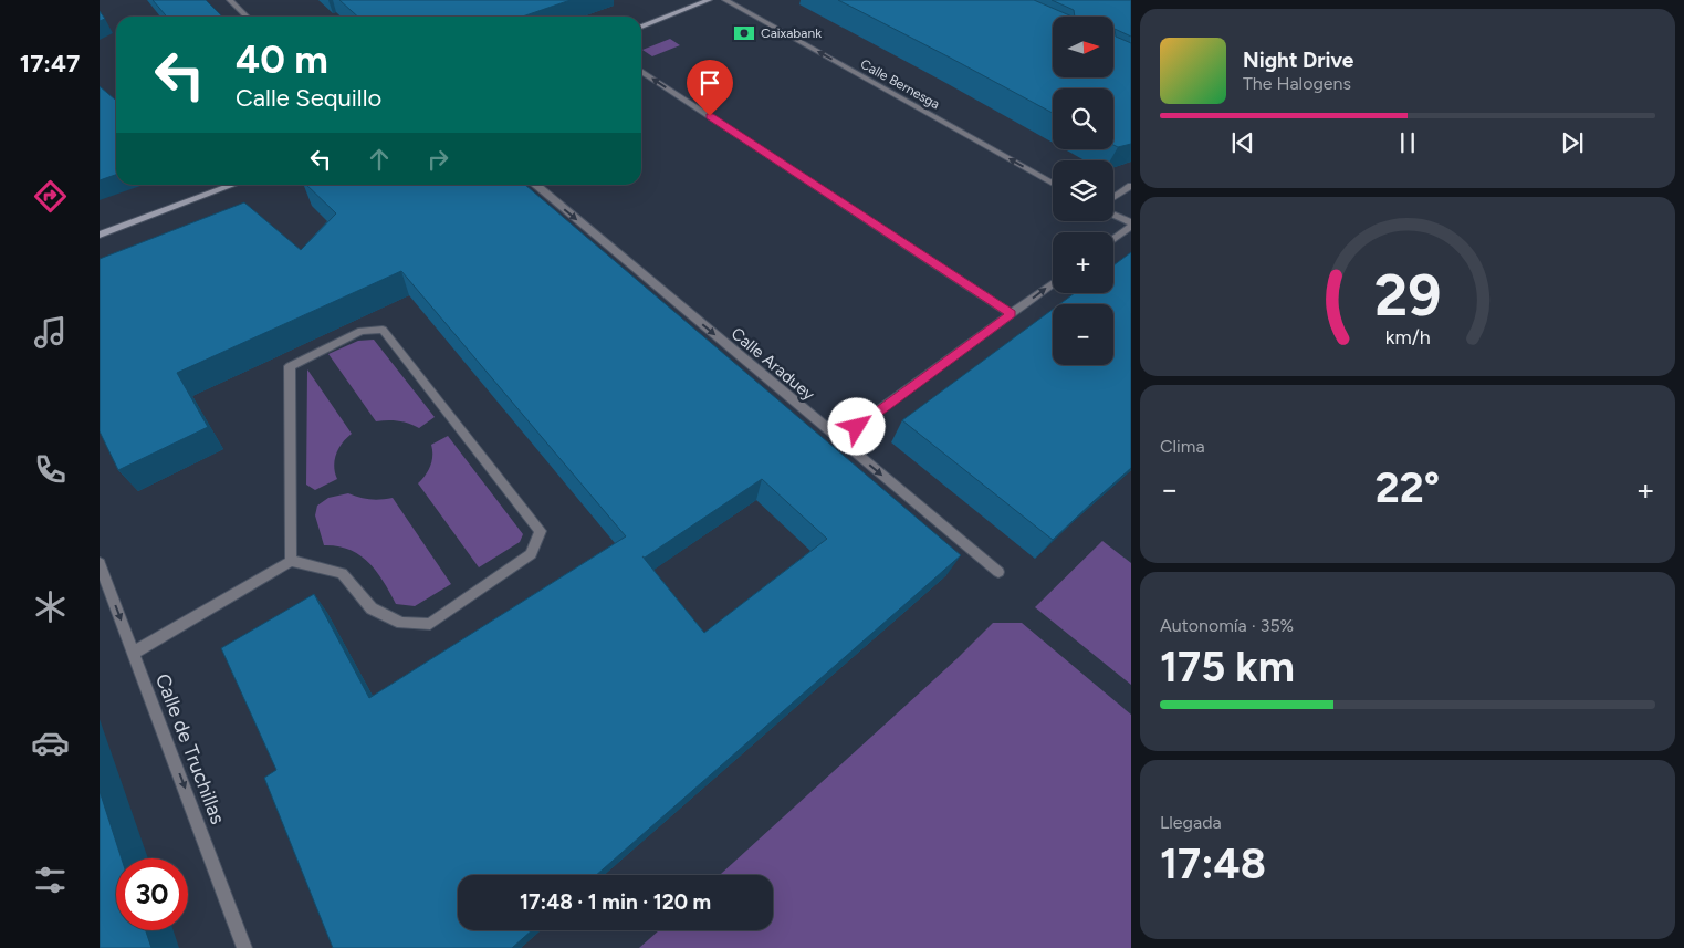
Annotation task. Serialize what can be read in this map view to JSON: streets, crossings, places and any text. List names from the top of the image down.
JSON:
{
  "streets": {
    "street": ["Calle Bernesga", "Calle Araduey", "Calle de Truchillas"]
  },
  "one_way": ["Calle Bernesga", "Calle Araduey", "Calle de Truchillas"],
  "places": {
    "bank": ["Caixabank"]
  },
  "north": "right",
  "page": {
    "tabs": "17:47",
    "map_buttons": ["+", "−"],
    "turn": ["40 m", "Calle Sequillo"],
    "song": ["Night Drive", "The Halogens"],
    "tile": [
      "Clima",
      ["Autonomía · 35%", "175 km"],
      ["Llegada", "17:48"]
    ],
    "heat": ["−", "22°", "+"],
    "limit": "30",
    "trip": "17:48 · 1 min · 120 m",
    "gauge": ["29", "km/h"]
  }
}
